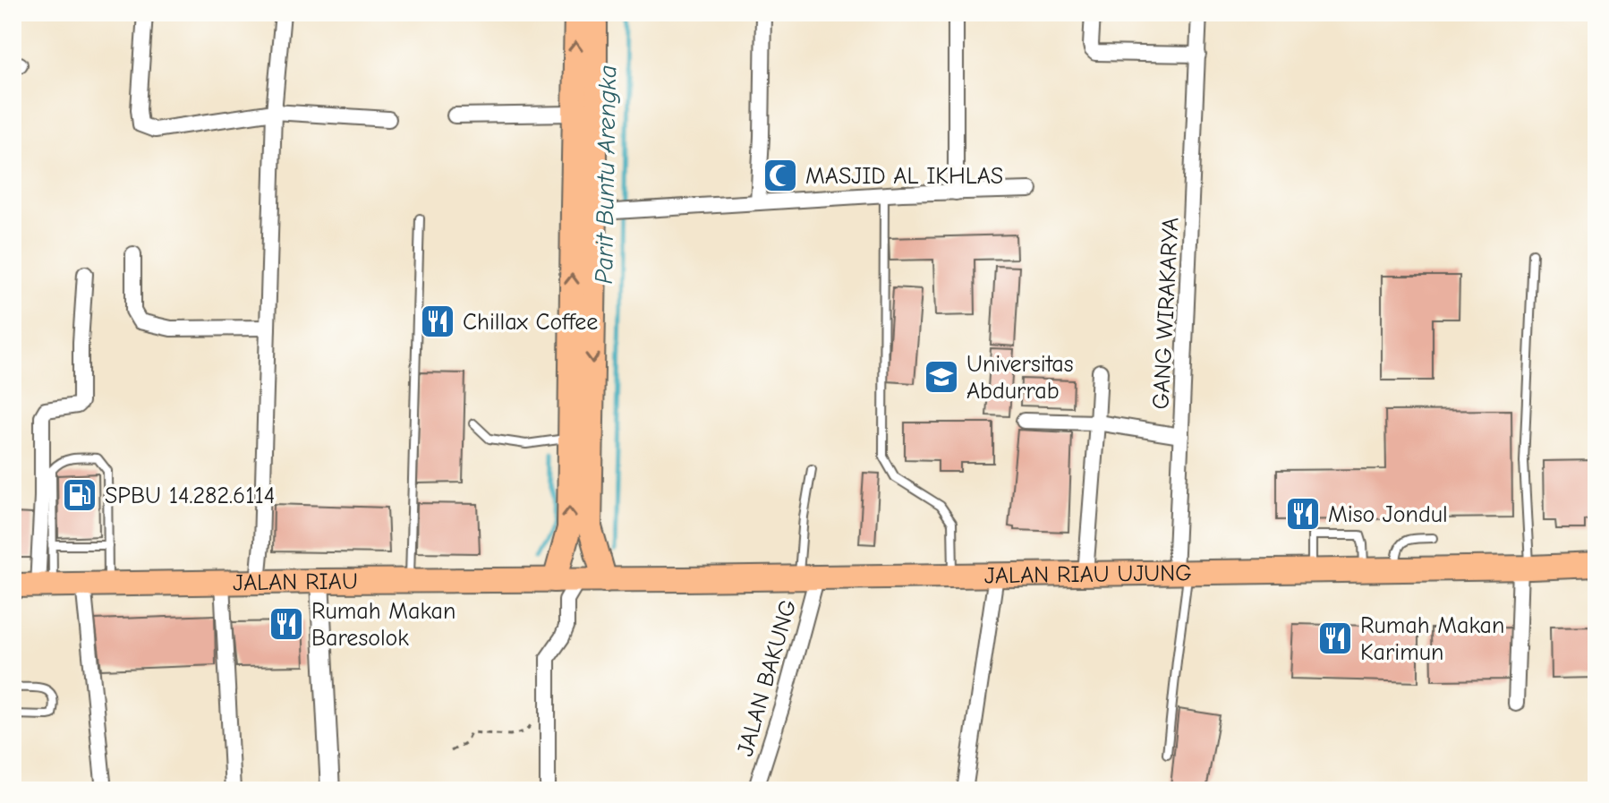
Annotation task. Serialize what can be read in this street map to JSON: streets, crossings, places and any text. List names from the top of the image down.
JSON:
{
  "streets": {
    "main road": ["JALAN RIAU UJUNG", "JALAN RIAU"],
    "street": ["GANG WIRAKARYA", "JALAN BAKUNG"]
  },
  "crossings": [
    ["GANG WIRAKARYA", "JALAN RIAU UJUNG"],
    ["JALAN RIAU UJUNG", "JALAN RIAU"],
    ["JALAN RIAU UJUNG", "JALAN BAKUNG"]
  ],
  "water": ["Parit Buntu Arengka"],
  "places": {
    "mosque": ["MASJID AL IKHLAS"],
    "restaurant": [
      "Chillax Coffee",
      "Miso Jondul",
      "Rumah Makan Baresolok",
      "Rumah Makan Karimun"
    ],
    "school or university": ["Universitas Abdurrab"],
    "fuel station": ["SPBU 14.282.6114"]
  }
}
